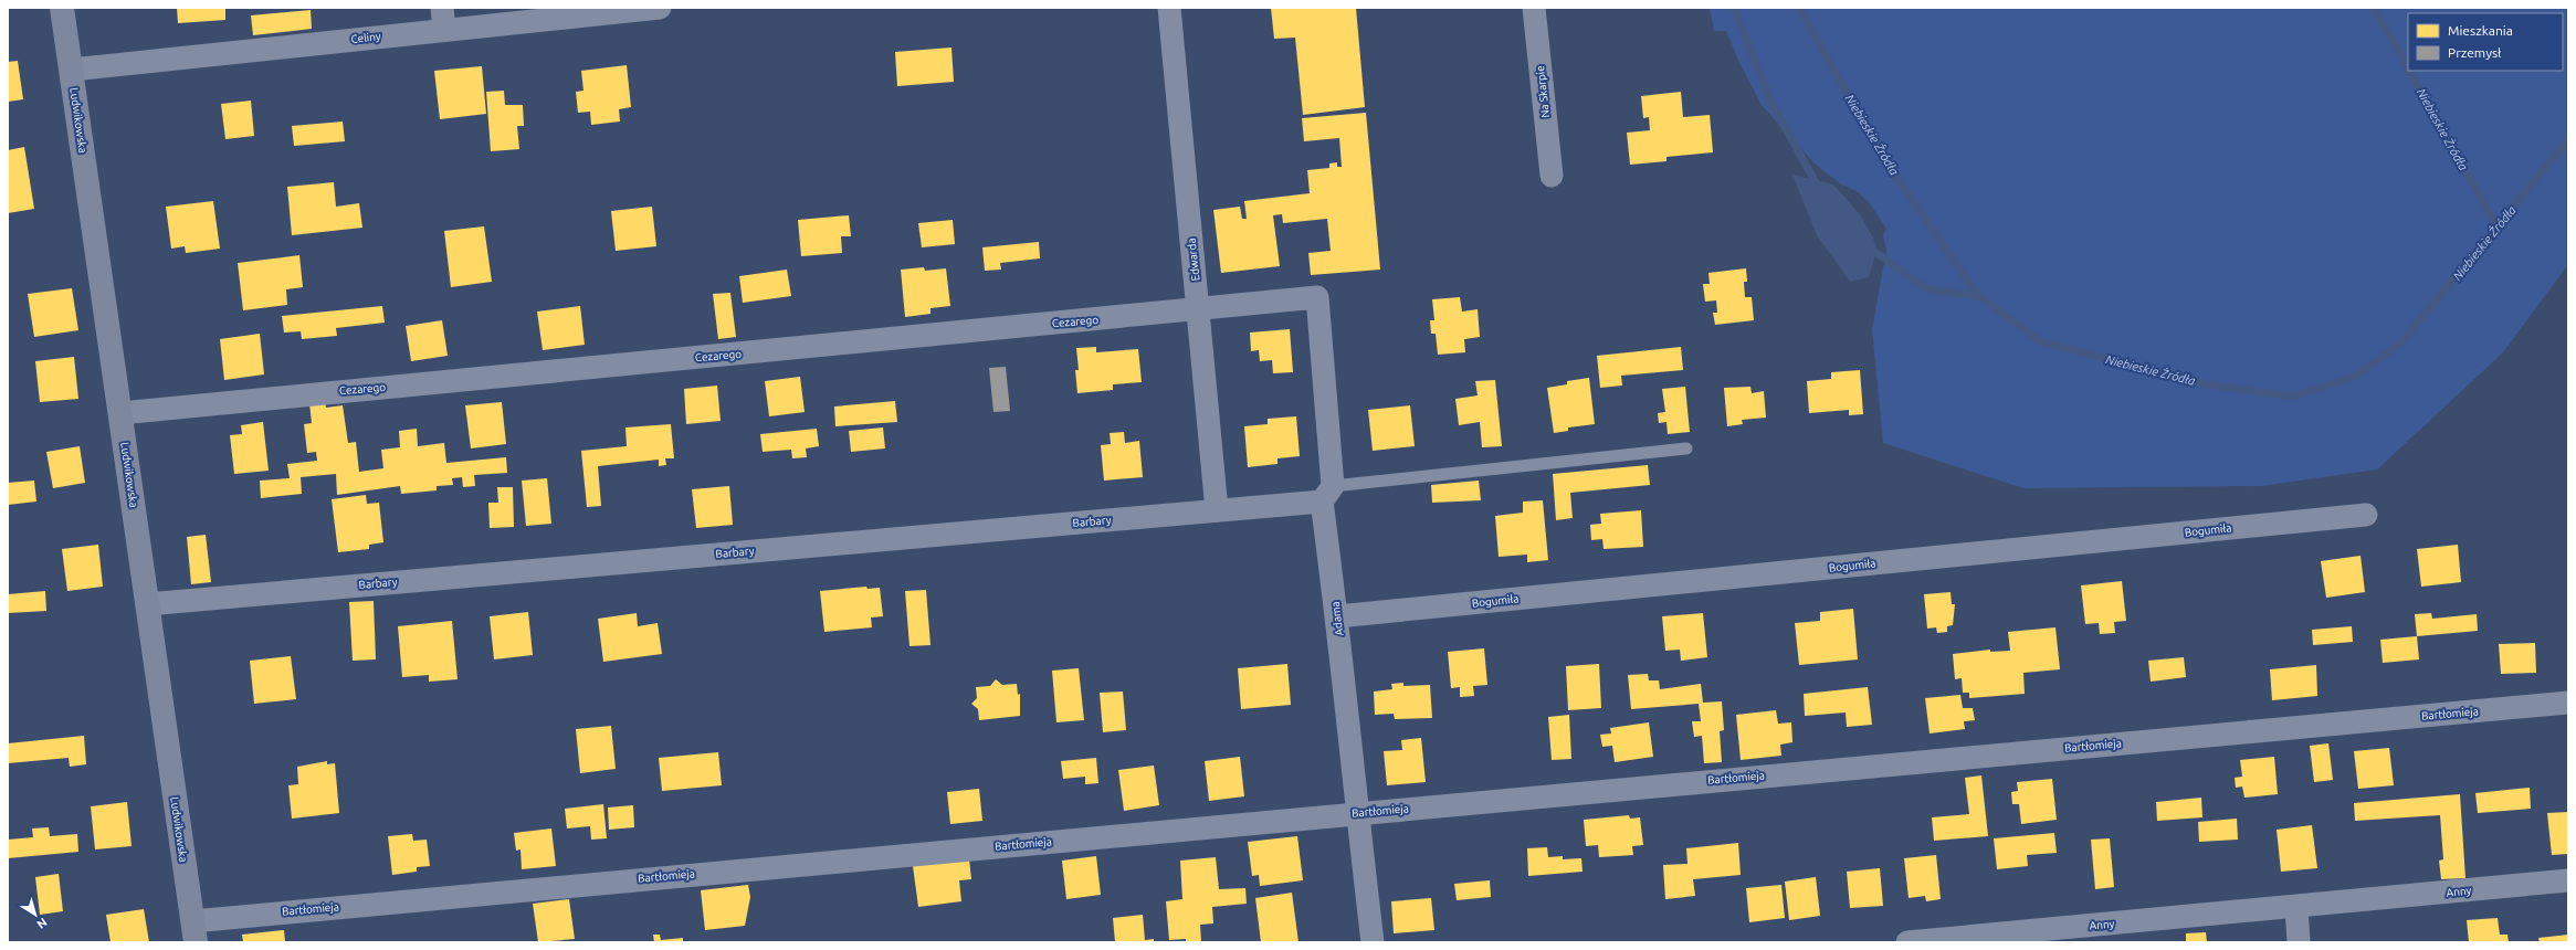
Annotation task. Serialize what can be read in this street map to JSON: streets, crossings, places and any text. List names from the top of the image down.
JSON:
{
  "streets": {
    "street": [
      "Celiny",
      "Na Skarpie",
      "Ludwikowska",
      "Edwarda",
      "Cezarego",
      "Barbary",
      "Bogumiła",
      "Adama",
      "Bartłomieja",
      "Anny"
    ]
  },
  "crossings": [
    ["Celiny", "Ludwikowska"],
    ["Ludwikowska", "Cezarego"],
    ["Ludwikowska", "Barbary"],
    ["Ludwikowska", "Bartłomieja"],
    ["Edwarda", "Cezarego"],
    ["Edwarda", "Barbary"],
    ["Cezarego", "Adama"],
    ["Barbary", "Adama"],
    ["Bogumiła", "Adama"],
    ["Adama", "Bartłomieja"]
  ],
  "water": ["Niebieskie Żródła", "Niebieskie Źródła"],
  "legend": ["Mieszkania", "Przemysł"],
  "north": "bottom right"
}
